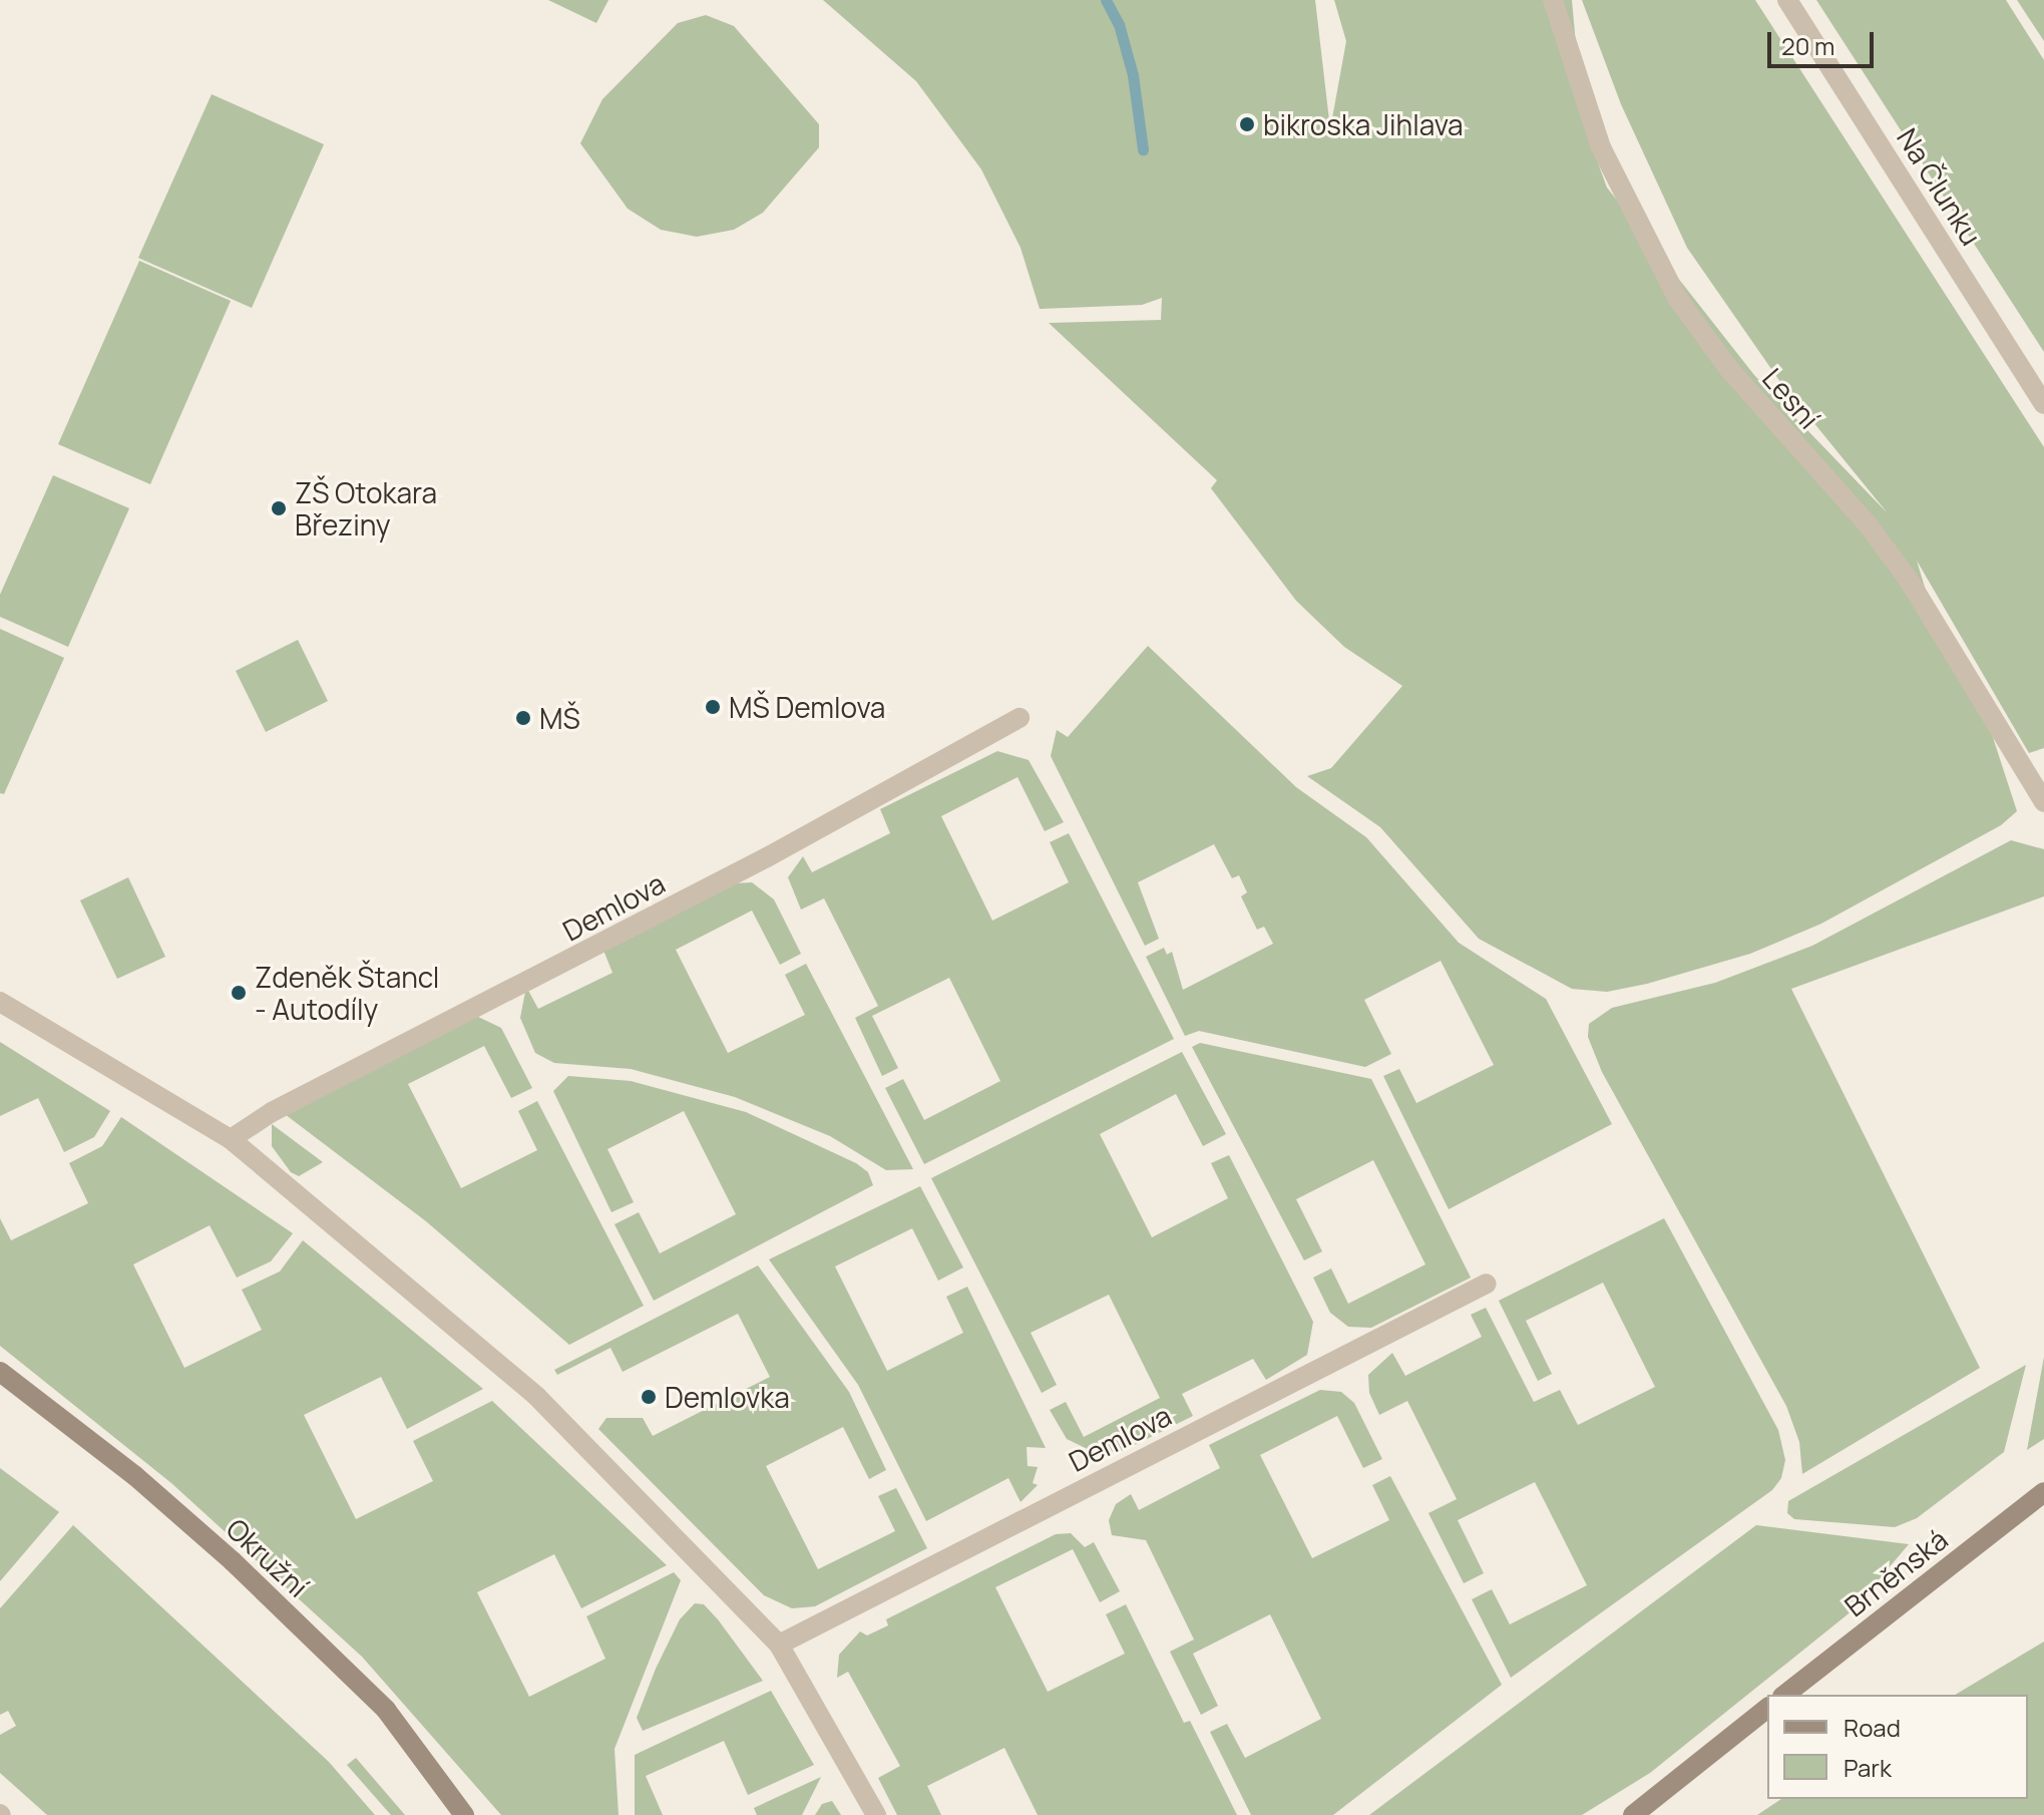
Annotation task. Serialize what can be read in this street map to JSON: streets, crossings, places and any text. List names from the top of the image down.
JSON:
{
  "streets": {
    "street": [
      "Na Člunku",
      "Lesní",
      "Demlova",
      "Okružní",
      "Brněnská"
    ]
  },
  "places": [
    "bikroska Jihlava",
    "ZŠ Otokara Březiny",
    "MŠ Demlova",
    "MŠ",
    "Zdeněk Štancl - Autodíly",
    "Demlovka"
  ],
  "legend": ["Road", "Park"],
  "scale_bar": "20 m"
}
